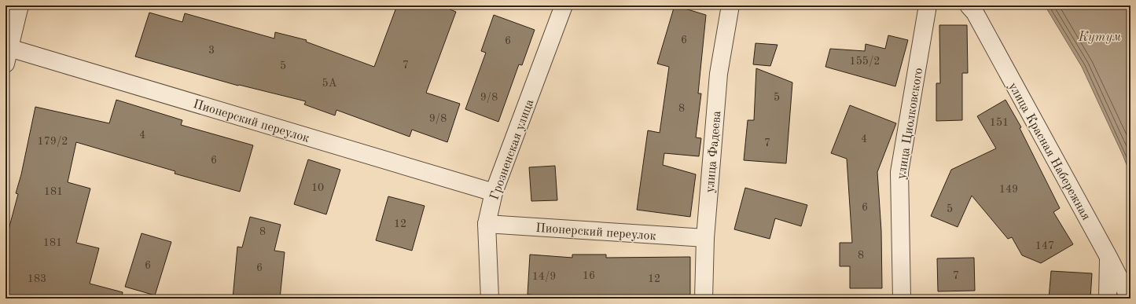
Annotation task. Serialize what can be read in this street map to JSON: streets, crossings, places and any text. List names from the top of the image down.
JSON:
{
  "streets": {
    "street": [
      "Пионерский переулок",
      "улица Циолковского",
      "Грозненская улица",
      "улица Красная Набережная",
      "улица Фадеева"
    ]
  },
  "crossings": [
    ["Пионерский переулок", "Грозненская улица"],
    ["Пионерский переулок", "улица Фадеева"]
  ],
  "water": ["Кутум"],
  "house_numbers": [
    "6",
    "6",
    "3",
    "155/2",
    "7",
    "5",
    "5А",
    "9/8",
    "5",
    "8",
    "9/8",
    "151",
    "4",
    "4",
    "179/2",
    "7",
    "6",
    "10",
    "149",
    "181",
    "6",
    "5",
    "12",
    "8",
    "181",
    "147",
    "8",
    "6",
    "6",
    "16",
    "7",
    "14/9",
    "183",
    "12"
  ]
}
